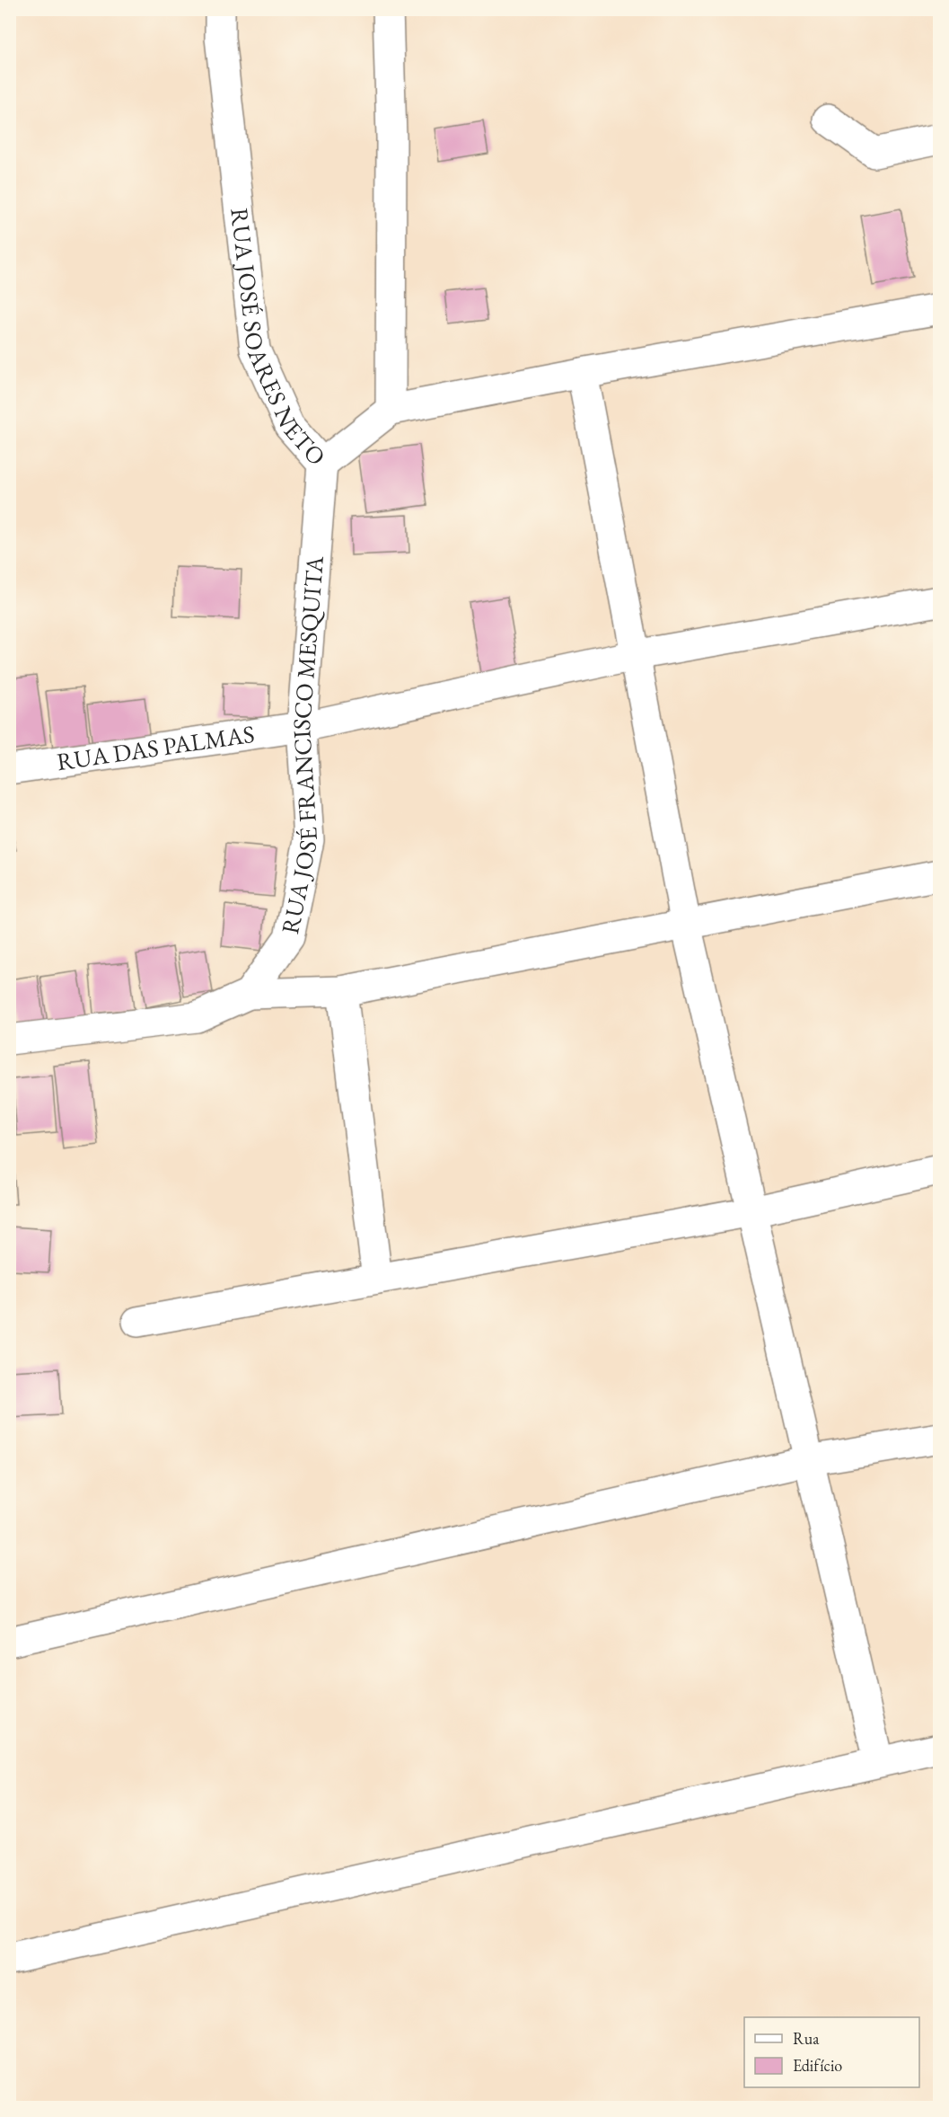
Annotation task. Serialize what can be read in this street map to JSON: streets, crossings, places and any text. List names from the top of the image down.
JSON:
{
  "streets": {
    "street": ["RUA JOSÉ SOARES NETO", "RUA JOSÉ FRANCISCO MESQUITA", "RUA DAS PALMAS"]
  },
  "crossings": [
    ["RUA JOSÉ SOARES NETO", "RUA JOSÉ FRANCISCO MESQUITA"],
    ["RUA JOSÉ FRANCISCO MESQUITA", "RUA DAS PALMAS"]
  ],
  "legend": ["Rua", "Edifício"]
}
